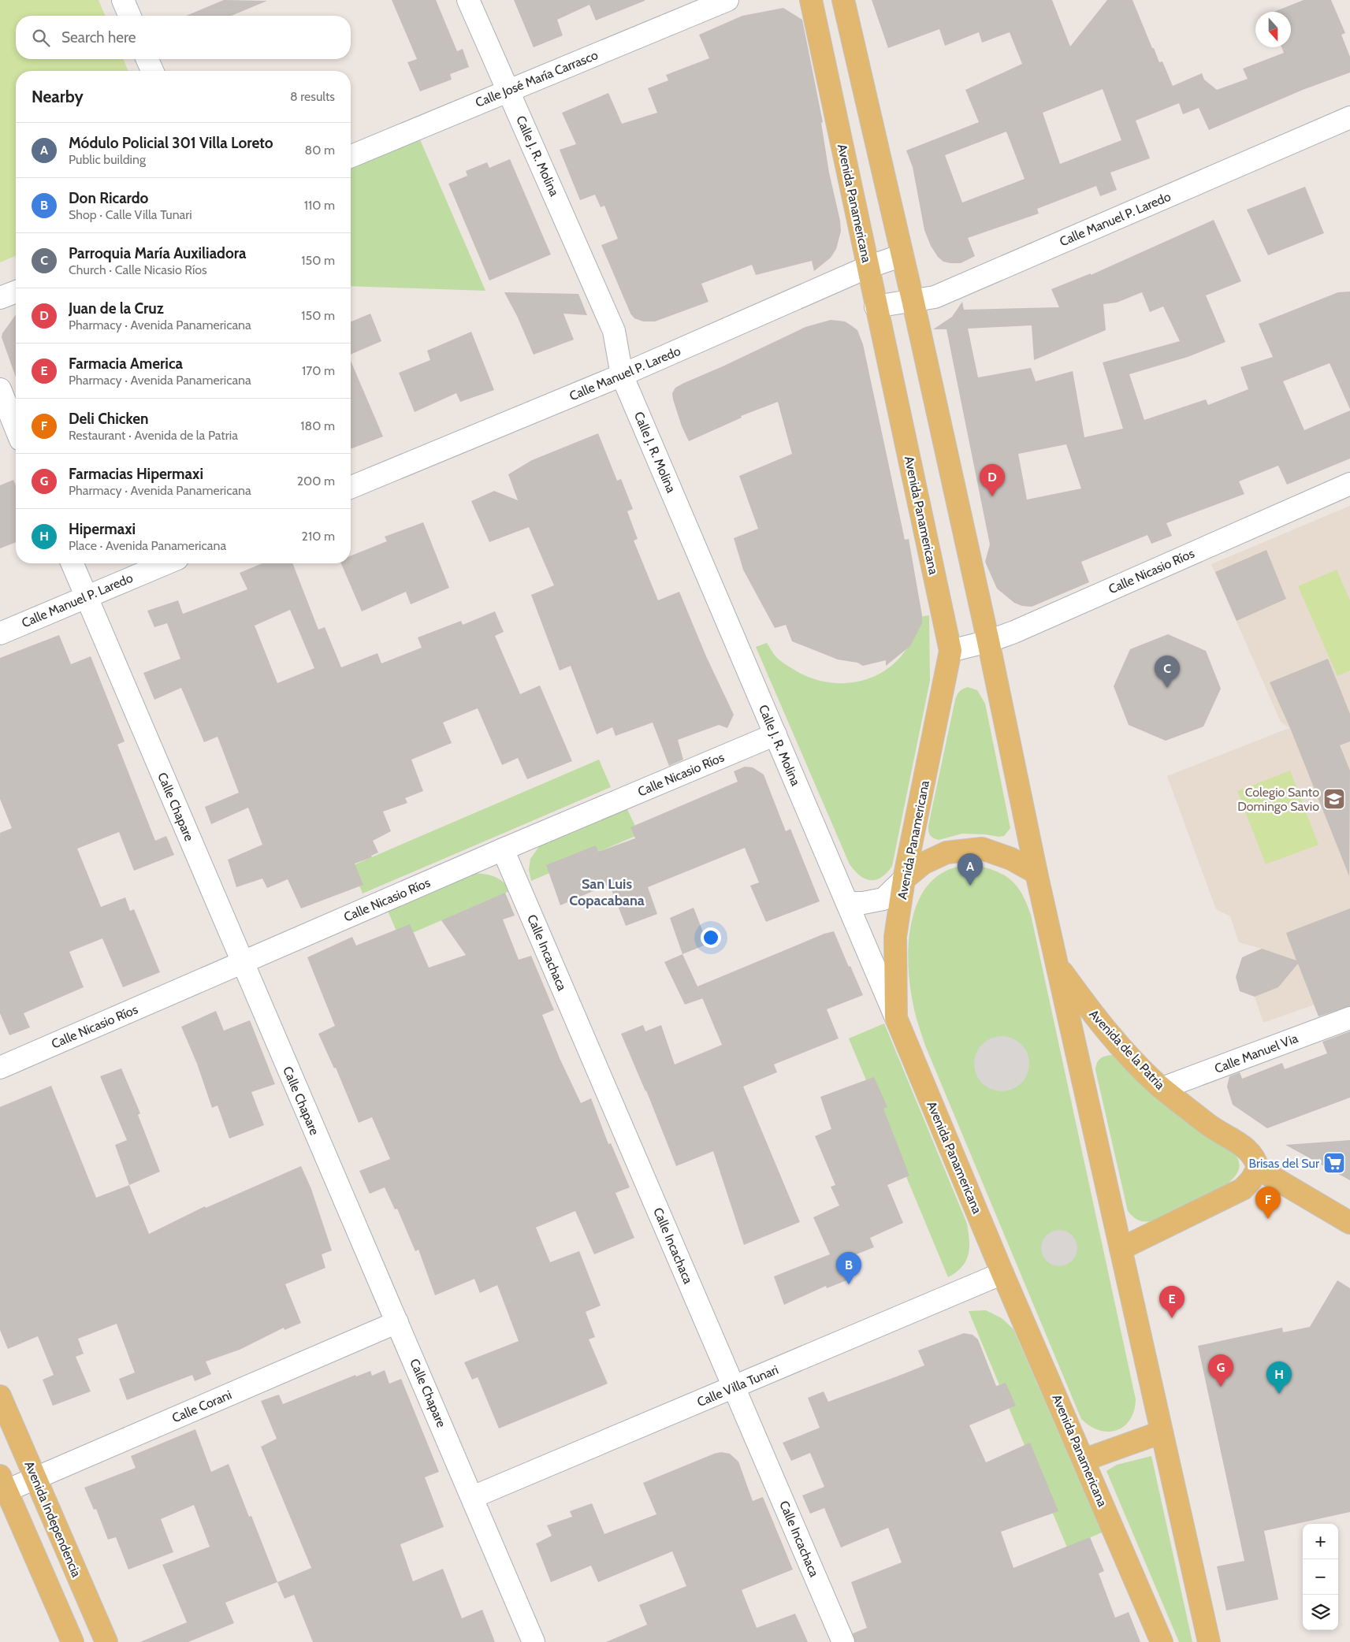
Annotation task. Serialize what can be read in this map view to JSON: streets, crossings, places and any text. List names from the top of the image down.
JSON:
{
  "streets": {
    "main road": ["Avenida Panamericana", "Avenida de la Patria", "Avenida Independencia"],
    "street": [
      "Calle José María Carrasco",
      "Calle J. R. Molina",
      "Calle Manuel P. Laredo",
      "Calle Nicasio Ríos",
      "Calle Chapare",
      "Calle Incachaca",
      "Calle Manuel Via",
      "Calle Villa Tunari",
      "Calle Corani"
    ]
  },
  "crossings": [
    ["Calle José María Carrasco", "Calle J. R. Molina"],
    ["Calle J. R. Molina", "Avenida Panamericana"],
    ["Calle J. R. Molina", "Calle Manuel P. Laredo"],
    ["Calle J. R. Molina", "Calle Nicasio Ríos"],
    ["Avenida Panamericana", "Calle Manuel P. Laredo"],
    ["Avenida Panamericana", "Calle Nicasio Ríos"],
    ["Avenida Panamericana", "Calle Villa Tunari"],
    ["Calle Manuel P. Laredo", "Calle Chapare"],
    ["Calle Nicasio Ríos", "Calle Chapare"],
    ["Calle Nicasio Ríos", "Calle Incachaca"],
    ["Calle Chapare", "Calle Villa Tunari"],
    ["Calle Chapare", "Calle Corani"],
    ["Calle Incachaca", "Calle Villa Tunari"],
    ["Avenida de la Patria", "Calle Manuel Via"],
    ["Calle Corani", "Avenida Independencia"]
  ],
  "districts": ["San Luis Copacabana"],
  "places": {
    "school or university": ["Colegio Santo Domingo Savio"],
    "supermarket": ["Brisas del Sur"]
  },
  "north": "bottom",
  "page": {
    "search": "Search here",
    "heading": ["Nearby", "8 results"],
    "list": [
      {
        "mark": "A",
        "name": "Módulo Policial 301 Villa Loreto",
        "note": "Public building",
        "value": "80 m"
      },
      {
        "mark": "B",
        "name": "Don Ricardo",
        "note": "Shop · Calle Villa Tunari",
        "value": "110 m"
      },
      {
        "mark": "C",
        "name": "Parroquia María Auxiliadora",
        "note": "Church · Calle Nicasio Ríos",
        "value": "150 m"
      },
      {
        "mark": "D",
        "name": "Juan de la Cruz",
        "note": "Pharmacy · Avenida Panamericana",
        "value": "150 m"
      },
      {
        "mark": "E",
        "name": "Farmacia America",
        "note": "Pharmacy · Avenida Panamericana",
        "value": "170 m"
      },
      {
        "mark": "F",
        "name": "Deli Chicken",
        "note": "Restaurant · Avenida de la Patria",
        "value": "180 m"
      },
      {
        "mark": "G",
        "name": "Farmacias Hipermaxi",
        "note": "Pharmacy · Avenida Panamericana",
        "value": "200 m"
      },
      {
        "mark": "H",
        "name": "Hipermaxi",
        "note": "Place · Avenida Panamericana",
        "value": "210 m"
      }
    ],
    "pins": [
      "D",
      "C",
      "A",
      "F",
      "B",
      "E",
      "G",
      "H"
    ],
    "map_buttons": ["+", "−"]
  }
}
